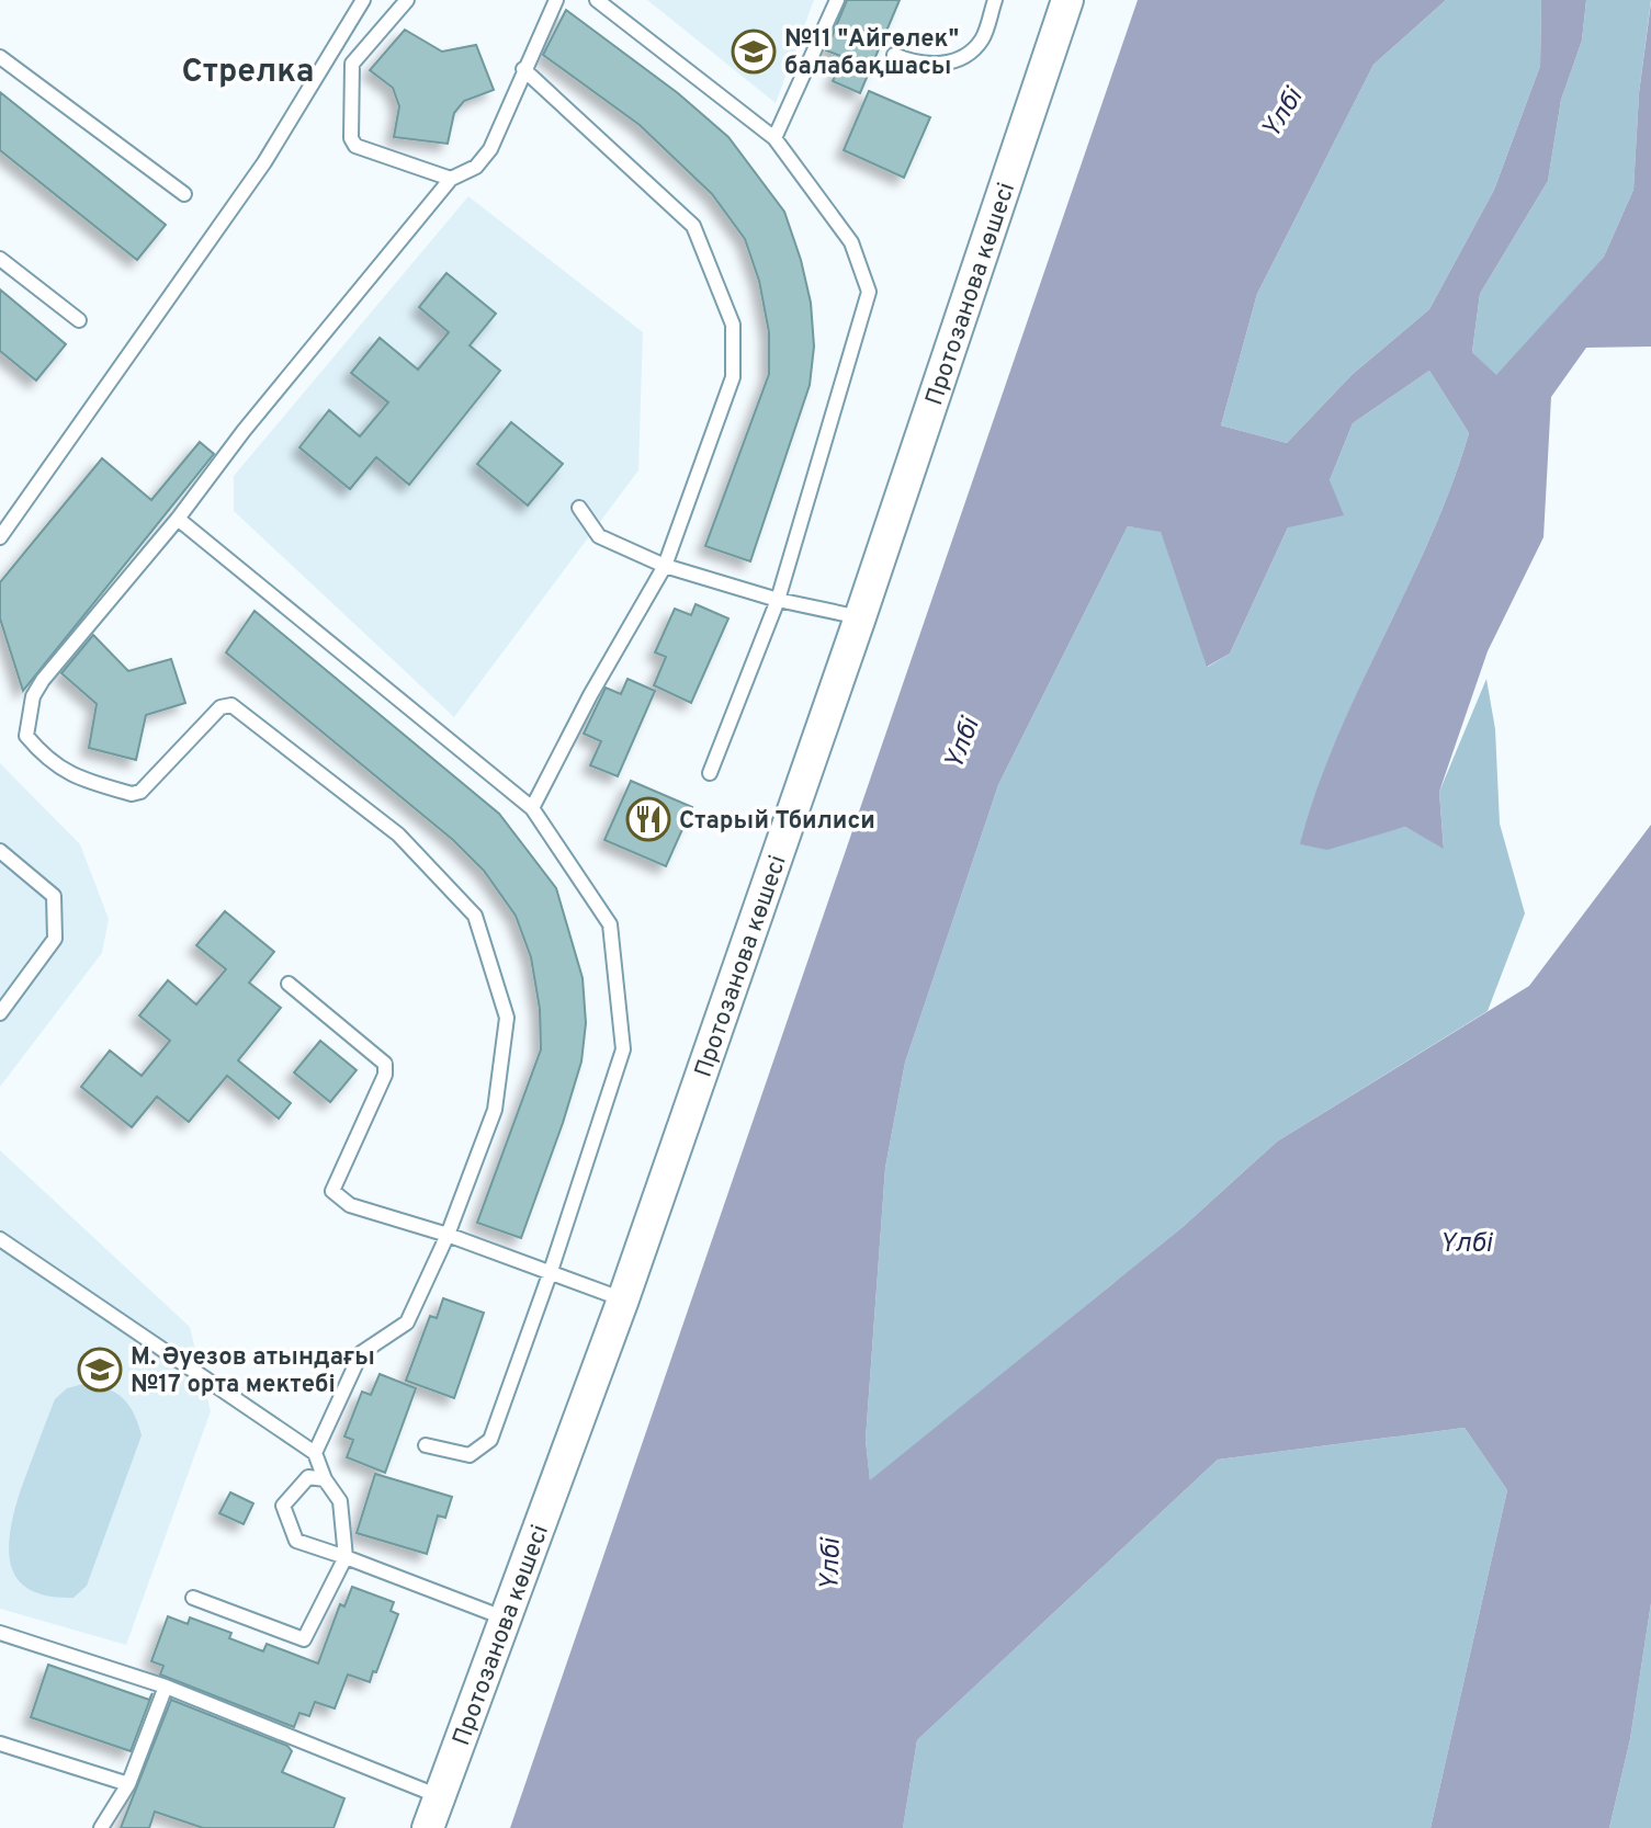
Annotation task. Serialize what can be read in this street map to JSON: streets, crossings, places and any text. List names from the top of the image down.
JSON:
{
  "streets": {
    "street": ["Протозанова көшесі"]
  },
  "districts": ["Стрелка"],
  "water": ["Үлбі"],
  "places": {
    "school or university": ["№11 \"Айгөлек\" балабақшасы", "М. Әуезов атындағы №17 орта мектебі"],
    "restaurant": ["Старый Тбилиси"]
  }
}
